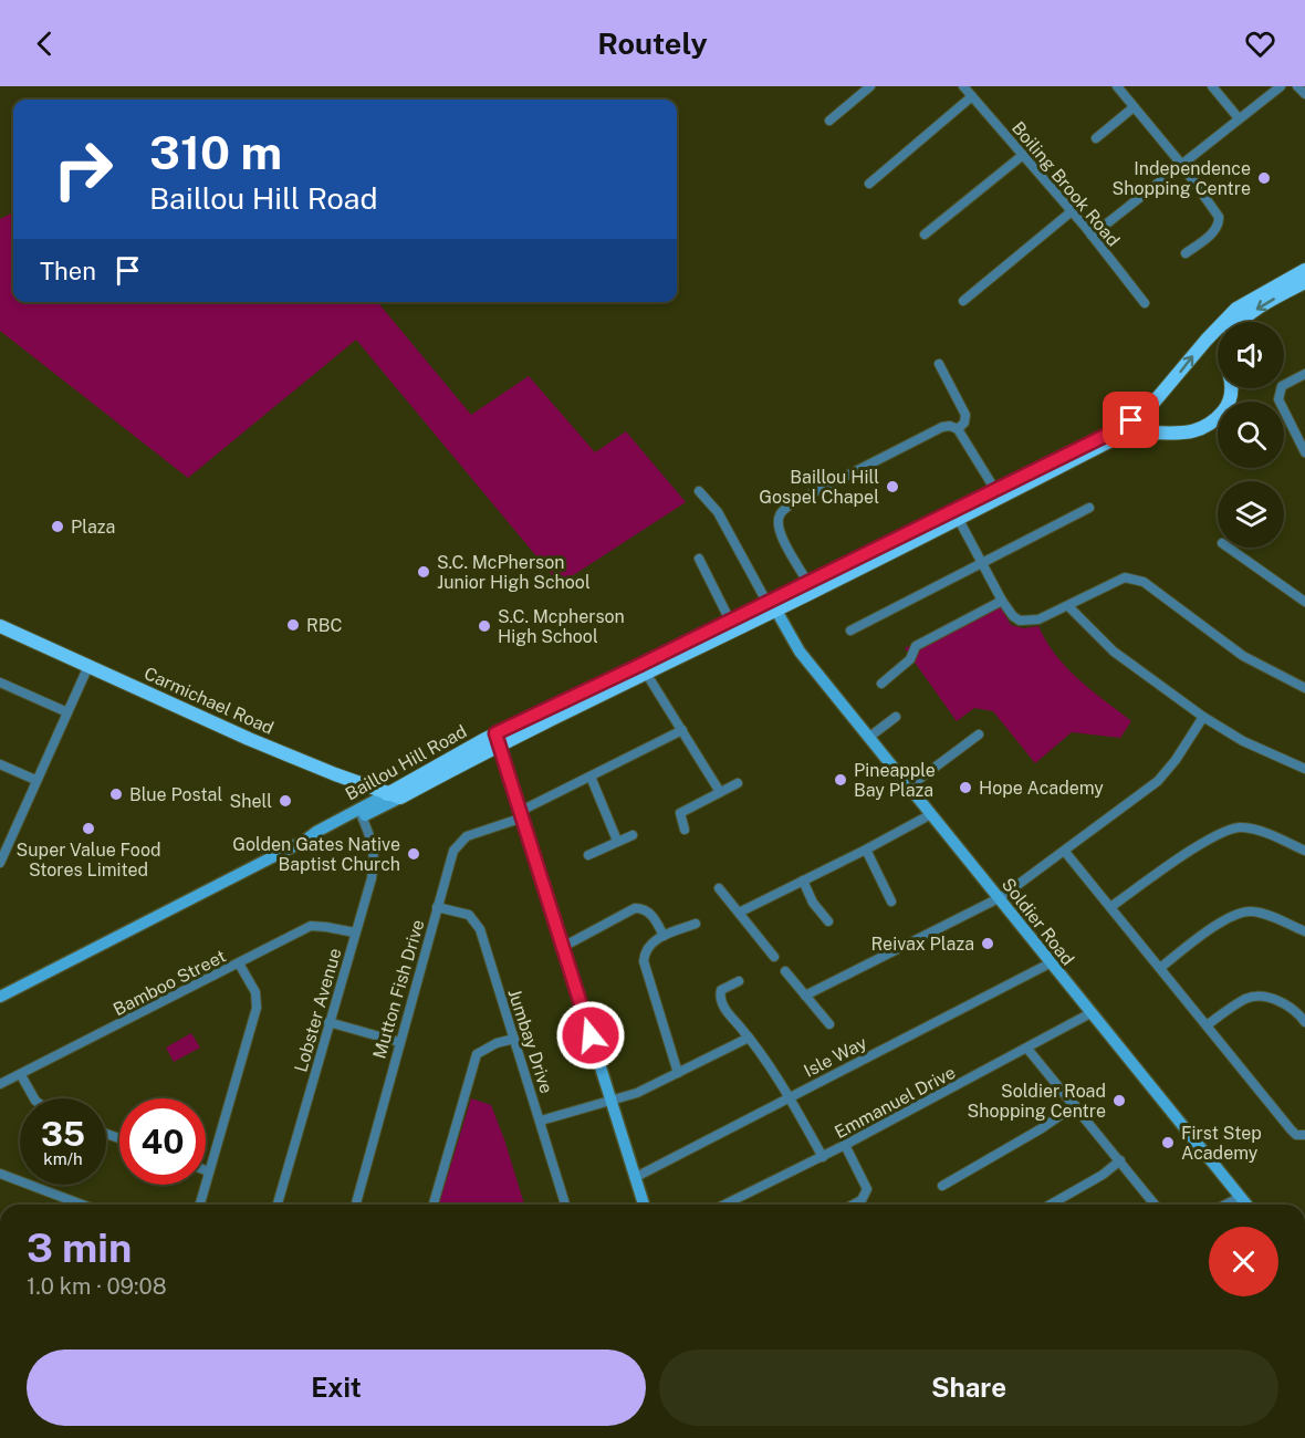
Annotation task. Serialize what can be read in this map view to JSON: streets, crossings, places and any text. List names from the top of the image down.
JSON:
{
  "streets": {
    "main road": ["Carmichael Road", "Baillou Hill Road", "Soldier Road"],
    "street": [
      "Boiling Brook Road",
      "Bamboo Street",
      "Mutton Fish Drive",
      "Lobster Avenue",
      "Jumbay Drive",
      "Isle Way",
      "Emmanuel Drive"
    ]
  },
  "crossings": [
    ["Carmichael Road", "Baillou Hill Road"],
    ["Baillou Hill Road", "Soldier Road"],
    ["Baillou Hill Road", "Lobster Avenue"],
    ["Soldier Road", "Isle Way"],
    ["Soldier Road", "Emmanuel Drive"],
    ["Bamboo Street", "Lobster Avenue"],
    ["Mutton Fish Drive", "Jumbay Drive"]
  ],
  "places": [
    "Independence Shopping Centre",
    "Baillou Hill Gospel Chapel",
    "Plaza",
    "S.C. McPherson Junior High School",
    "RBC",
    "S.C. Mcpherson High School",
    "Pineapple Bay Plaza",
    "Hope Academy",
    "Blue Postal",
    "Shell",
    "Super Value Food Stores Limited",
    "Golden Gates Native Baptist Church",
    "Reivax Plaza",
    "Soldier Road Shopping Centre",
    "First Step Academy"
  ],
  "page": {
    "header": "Routely",
    "turn": ["310 m", "Baillou Hill Road"],
    "then": "Then",
    "speed": "35 km/h",
    "limit": "40",
    "heading": ["3 min", "1.0 km · 09:08"],
    "buttons": ["Exit", "Share"]
  }
}
